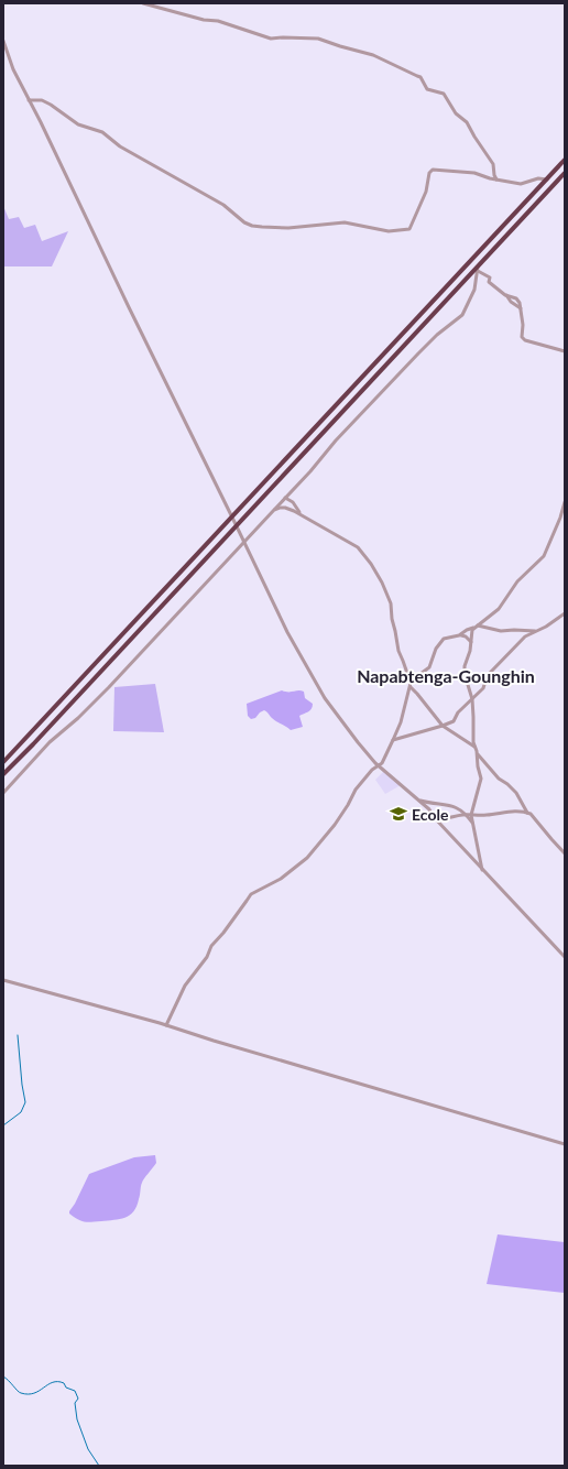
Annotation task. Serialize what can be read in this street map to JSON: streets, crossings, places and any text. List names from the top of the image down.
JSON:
{
  "districts": ["Napabtenga-Gounghin"],
  "places": {
    "school or university": ["Ecole"]
  }
}
